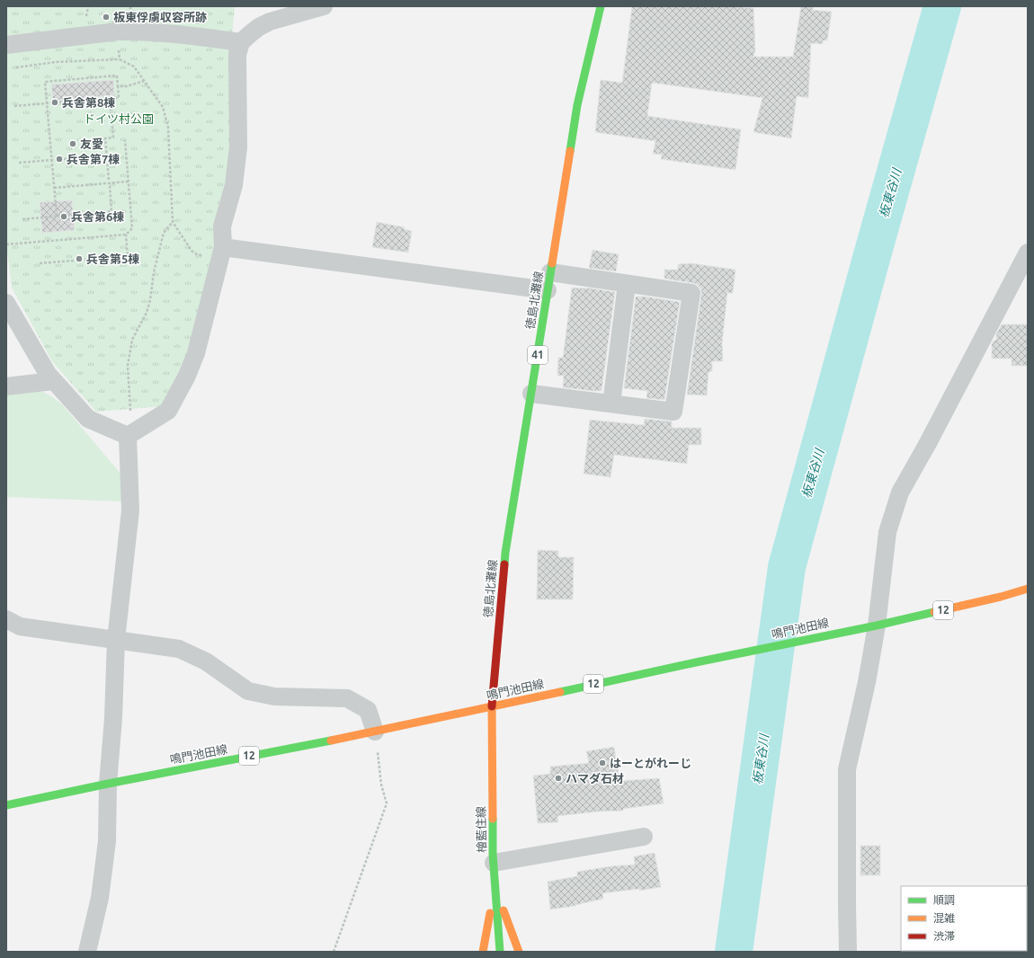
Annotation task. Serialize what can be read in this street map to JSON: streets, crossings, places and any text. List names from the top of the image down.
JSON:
{
  "streets": {
    "main road": [
      "徳島北灘線",
      "41",
      "12",
      "鳴門池田線",
      "檜藍住線"
    ]
  },
  "crossings": [
    ["徳島北灘線", "鳴門池田線"],
    ["徳島北灘線", "檜藍住線"],
    ["鳴門池田線", "檜藍住線"]
  ],
  "water": ["板東谷川"],
  "parks": ["ドイツ村公園"],
  "places": [
    "板東俘虜収容所跡",
    "兵舎第8棟",
    "友愛",
    "兵舎第7棟",
    "兵舎第6棟",
    "兵舎第5棟",
    "はーとがれーじ",
    "ハマダ石材"
  ],
  "legend": ["順調", "混雑", "渋滞"]
}
